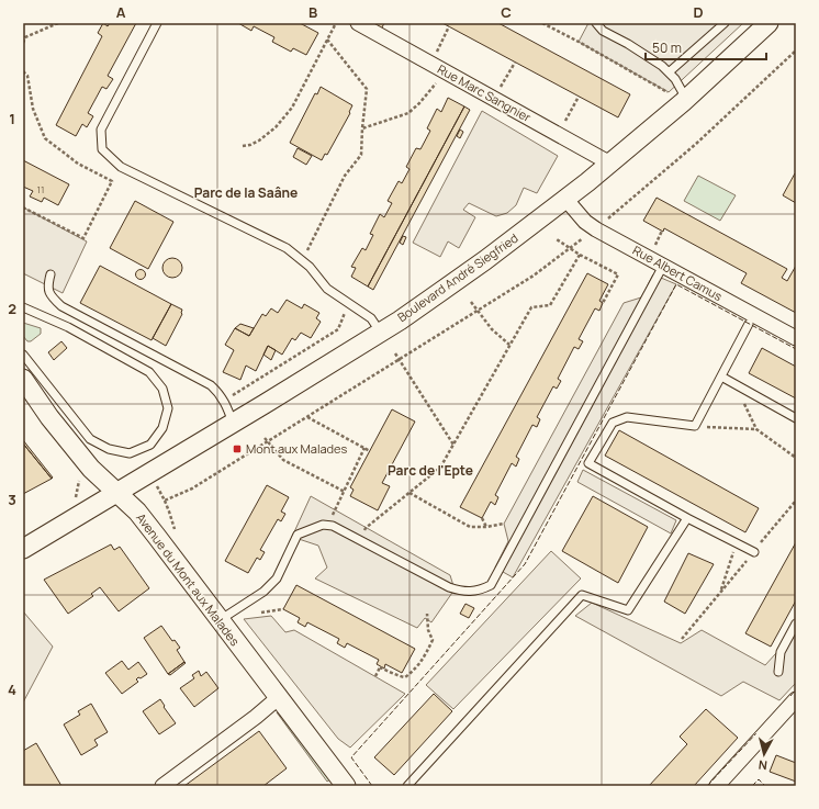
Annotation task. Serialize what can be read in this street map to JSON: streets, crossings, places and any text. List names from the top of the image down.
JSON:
{
  "streets": {
    "street": [
      "Rue Marc Sangnier",
      "Rue Albert Camus",
      "Boulevard André Siegfried",
      "Avenue du Mont aux Malades"
    ]
  },
  "crossings": [
    ["Rue Marc Sangnier", "Boulevard André Siegfried"],
    ["Rue Albert Camus", "Boulevard André Siegfried"],
    ["Boulevard André Siegfried", "Avenue du Mont aux Malades"]
  ],
  "districts": ["Parc de la Saâne", "Parc de l'Epte"],
  "places": {
    "transit": ["Mont aux Malades"]
  },
  "house_numbers": ["11"],
  "scale_bar": "50 m",
  "north": "bottom",
  "grid": {
    "columns": [
      "A",
      "B",
      "C",
      "D"
    ],
    "rows": [
      "1",
      "2",
      "3",
      "4"
    ]
  }
}
